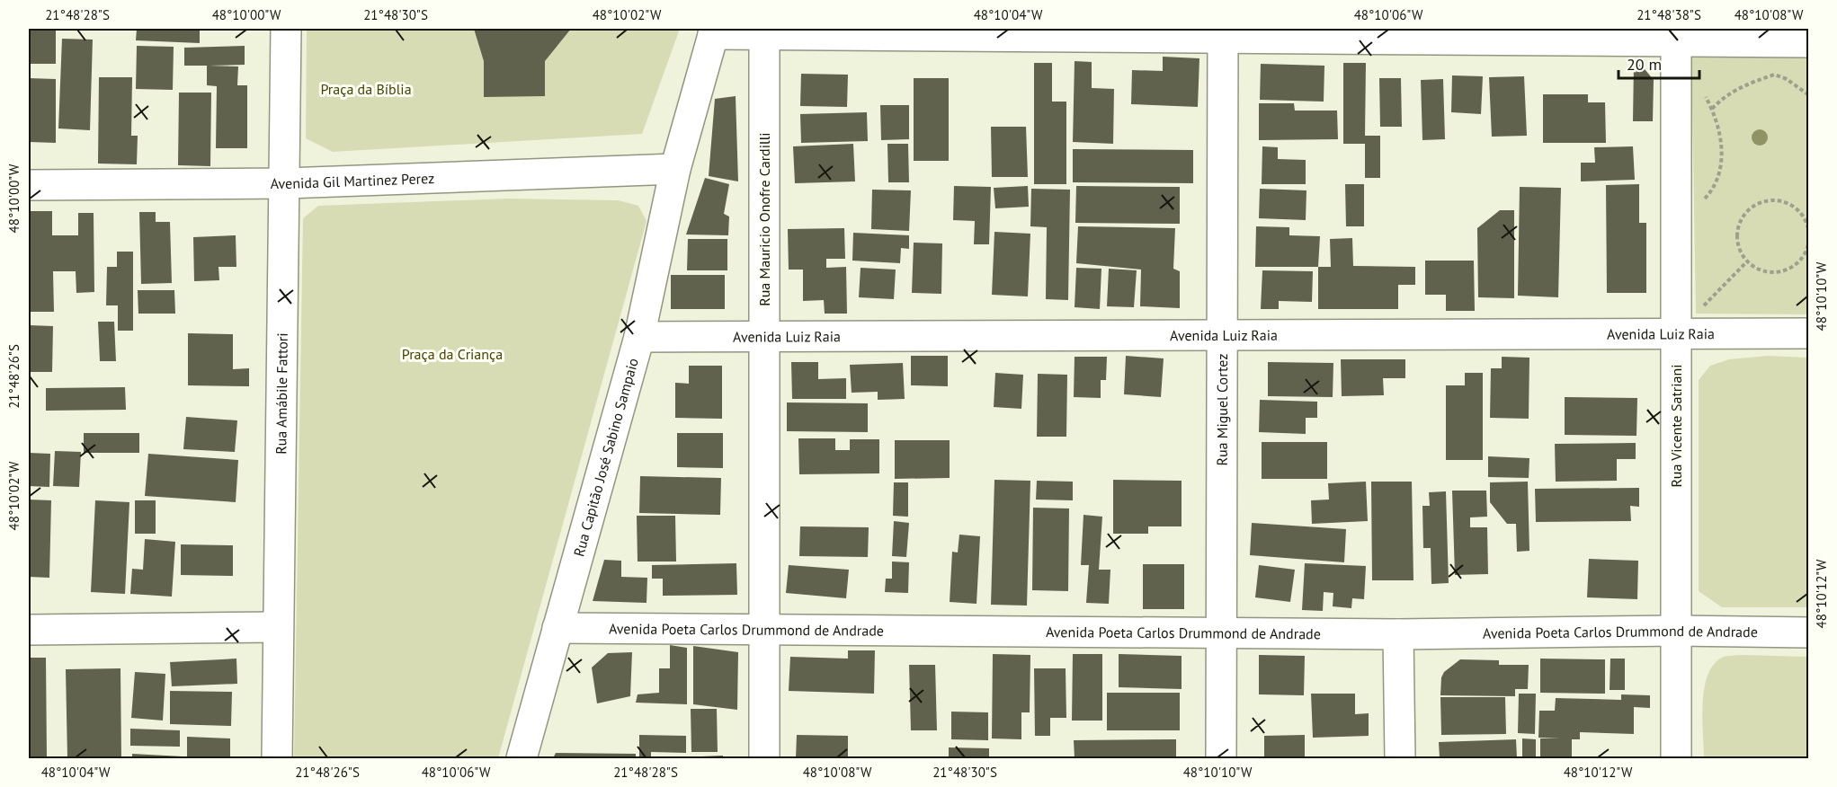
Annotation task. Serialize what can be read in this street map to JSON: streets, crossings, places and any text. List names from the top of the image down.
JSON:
{
  "streets": {
    "street": [
      "Avenida Gil Martinez Perez",
      "Rua Mauricio Onofre Cardilli",
      "Avenida Luiz Raia",
      "Rua Amábile Fattori",
      "Rua Miguel Cortez",
      "Rua Vicente Satriani",
      "Rua Capitão José Sabino Sampaio",
      "Avenida Poeta Carlos Drummond de Andrade"
    ]
  },
  "crossings": [
    ["Avenida Gil Martinez Perez", "Rua Amábile Fattori"],
    ["Avenida Gil Martinez Perez", "Rua Capitão José Sabino Sampaio"],
    ["Rua Mauricio Onofre Cardilli", "Avenida Luiz Raia"],
    ["Rua Mauricio Onofre Cardilli", "Avenida Poeta Carlos Drummond de Andrade"],
    ["Avenida Luiz Raia", "Rua Miguel Cortez"],
    ["Avenida Luiz Raia", "Rua Vicente Satriani"],
    ["Avenida Luiz Raia", "Rua Capitão José Sabino Sampaio"],
    ["Rua Miguel Cortez", "Avenida Poeta Carlos Drummond de Andrade"],
    ["Rua Vicente Satriani", "Avenida Poeta Carlos Drummond de Andrade"],
    ["Rua Capitão José Sabino Sampaio", "Avenida Poeta Carlos Drummond de Andrade"]
  ],
  "parks": ["Praça da Bíblia", "Praça da Criança"],
  "scale_bar": "20 m",
  "coordinates": [
    "21°48'28\"S",
    "48°10'00\"W",
    "21°48'30\"S",
    "48°10'02\"W",
    "48°10'04\"W",
    "48°10'06\"W",
    "21°48'38\"S",
    "48°10'08\"W",
    "48°10'10\"W",
    "21°48'26\"S",
    "48°10'12\"W"
  ]
}
